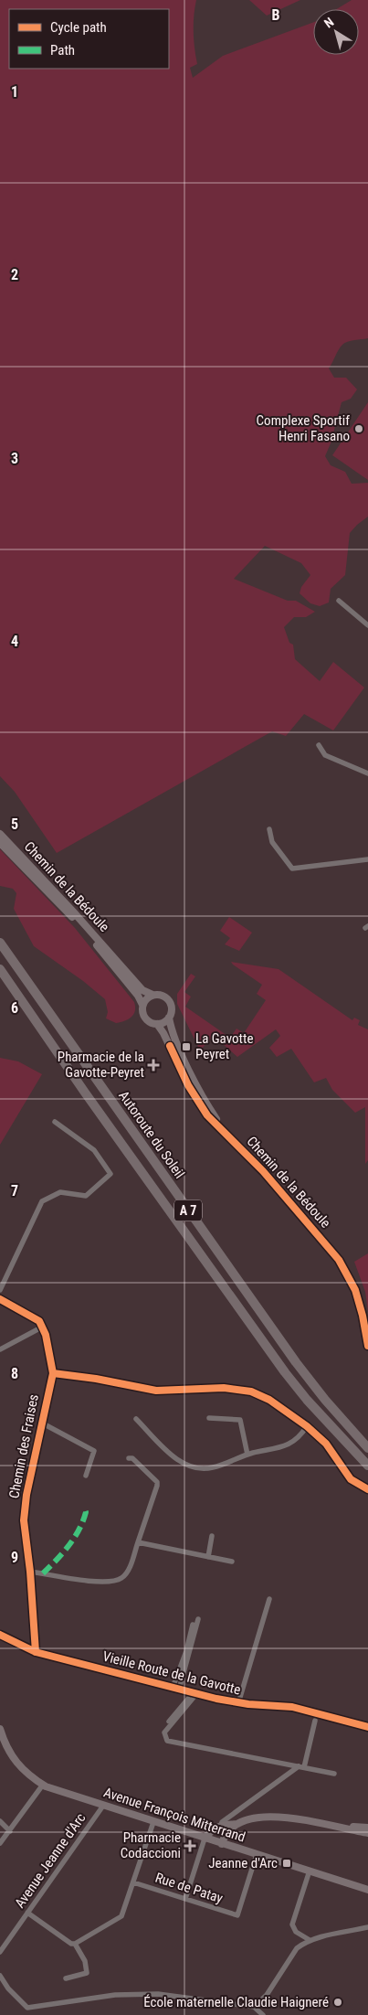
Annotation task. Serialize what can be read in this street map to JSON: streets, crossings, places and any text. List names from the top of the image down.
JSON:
{
  "streets": {
    "highway": ["Autoroute du Soleil", "A 7"],
    "street": [
      "Chemin de la Bédoule",
      "Chemin des Fraises",
      "Vieille Route de la Gavotte",
      "Avenue François Mitterrand",
      "Avenue Jeanne d'Arc",
      "Rue de Patay"
    ]
  },
  "crossings": [
    ["Chemin des Fraises", "Vieille Route de la Gavotte"],
    ["Avenue François Mitterrand", "Avenue Jeanne d'Arc"],
    ["Avenue François Mitterrand", "Rue de Patay"]
  ],
  "places": {
    "other": ["Complexe Sportif Henri Fasano", "École maternelle Claudie Haigneré"],
    "transit": ["La Gavotte Peyret", "Jeanne d'Arc"],
    "health": ["Pharmacie de la Gavotte-Peyret", "Pharmacie Codaccioni"]
  },
  "legend": ["Cycle path", "Path"],
  "north": "top left",
  "grid": {
    "columns": ["B"],
    "rows": [
      "1",
      "2",
      "3",
      "4",
      "5",
      "6",
      "7",
      "8",
      "9"
    ]
  }
}
